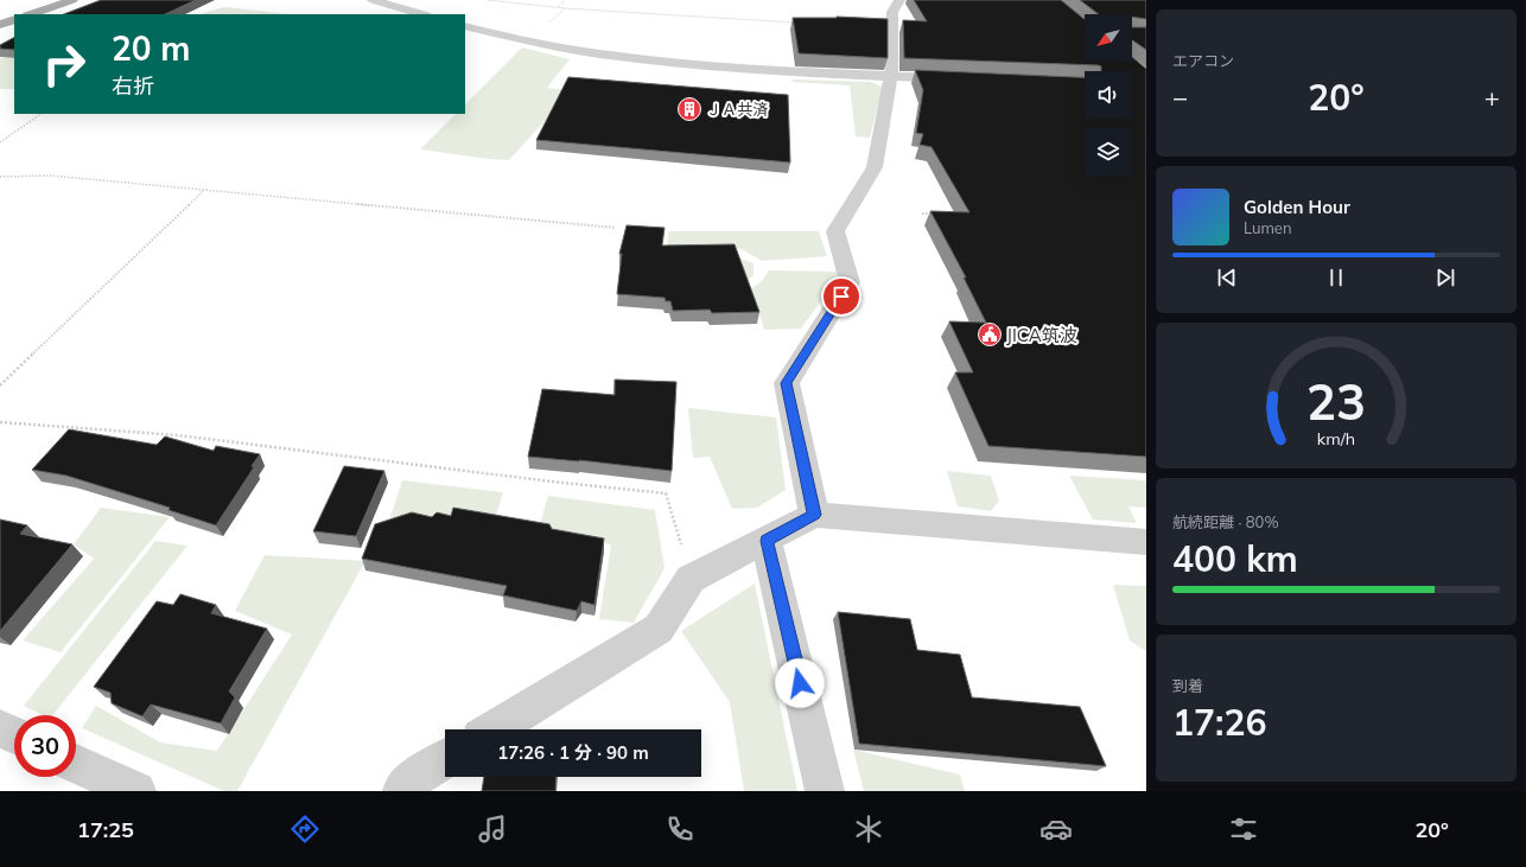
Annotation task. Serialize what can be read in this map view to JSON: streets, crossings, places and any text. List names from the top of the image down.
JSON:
{
  "places": {
    "building": ["ＪＡ共済"],
    "public building": ["JICA筑波"]
  },
  "north": "bottom left",
  "page": {
    "tile": [
      "エアコン",
      ["航続距離 · 80%", "400 km"],
      ["到着", "17:26"]
    ],
    "turn": ["20 m", "右折"],
    "heat": ["−", "20°", "+"],
    "song": ["Golden Hour", "Lumen"],
    "limit": "30",
    "trip": "17:26 · 1 分 · 90 m",
    "tabs": ["17:25", "20°"],
    "gauge": ["23", "km/h"]
  }
}
